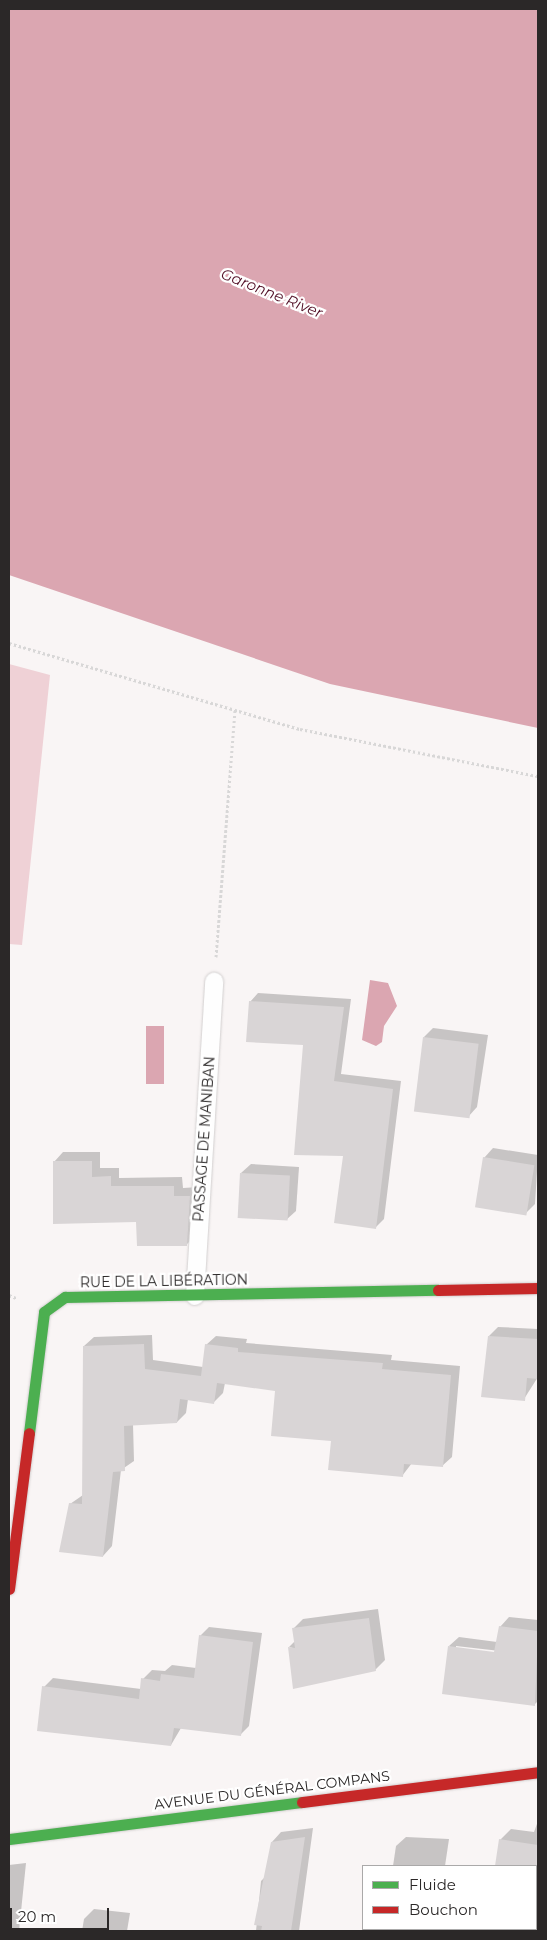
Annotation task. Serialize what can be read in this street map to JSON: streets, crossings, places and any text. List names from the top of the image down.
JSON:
{
  "streets": {
    "street": ["RUE DE LA LIBÉRATION", "AVENUE DU GÉNÉRAL COMPANS"],
    "lane": ["PASSAGE DE MANIBAN"]
  },
  "crossings": [
    ["PASSAGE DE MANIBAN", "RUE DE LA LIBÉRATION"]
  ],
  "water": ["Garonne River"],
  "legend": ["Fluide", "Bouchon"],
  "scale_bar": "20 m"
}
